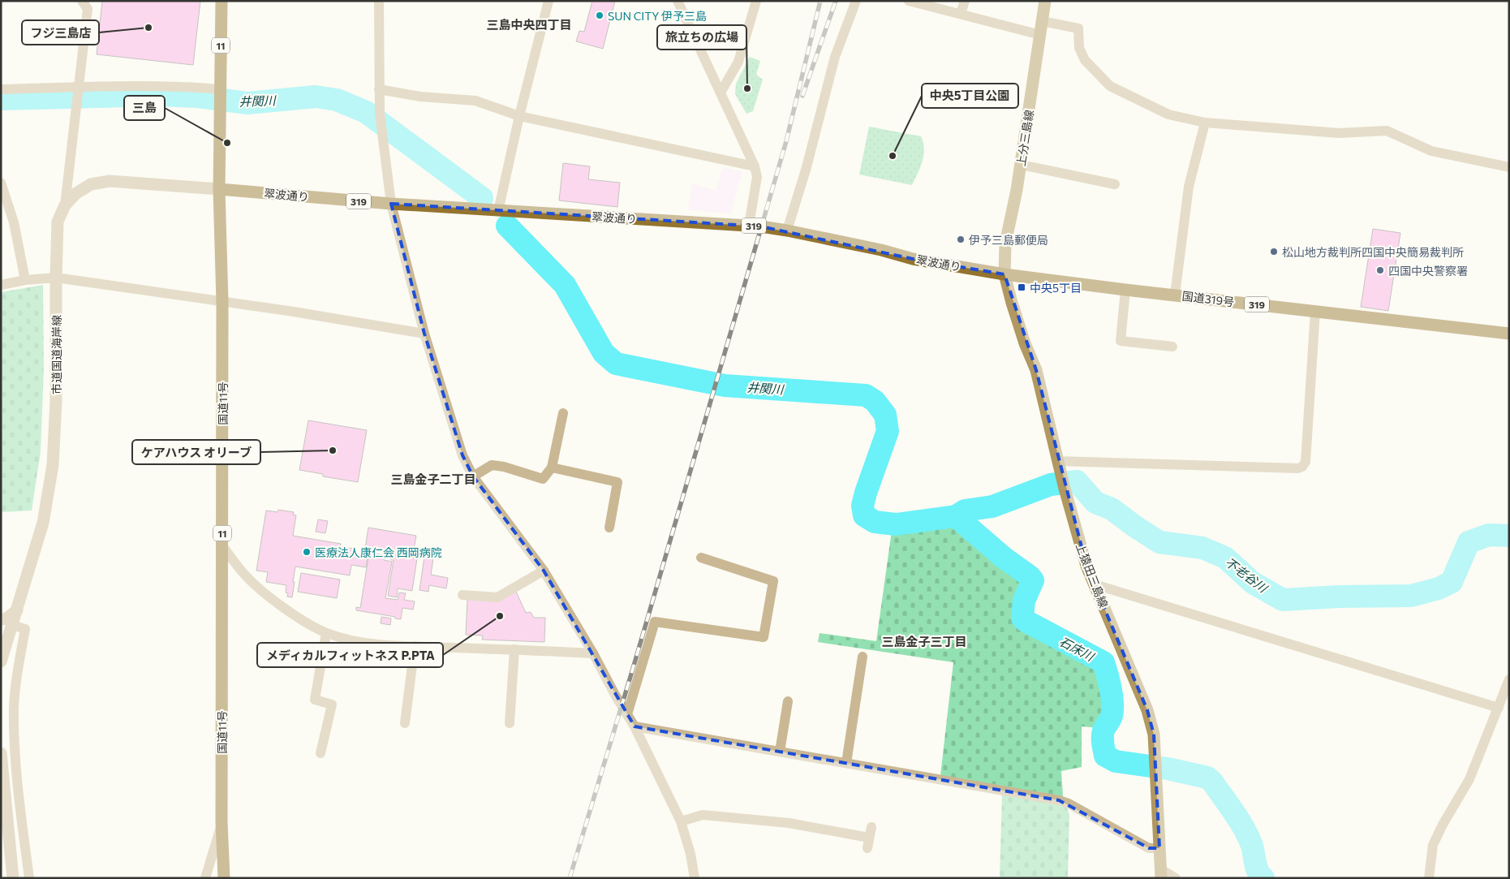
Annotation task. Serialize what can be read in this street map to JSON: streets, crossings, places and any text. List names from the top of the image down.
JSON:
{
  "streets": {
    "highway": [
      "11",
      "翠波通り",
      "319",
      "国道319号",
      "国道11号"
    ],
    "main road": ["上分三島線", "上猿田三島線"],
    "street": ["市道国道海岸線"]
  },
  "crossings": [
    ["上分三島線", "翠波通り"],
    ["上分三島線", "国道319号"],
    ["上分三島線", "上猿田三島線"],
    ["翠波通り", "国道319号"],
    ["翠波通り", "市道国道海岸線"],
    ["翠波通り", "国道11号"],
    ["翠波通り", "上猿田三島線"],
    ["国道319号", "上猿田三島線"],
    ["市道国道海岸線", "国道11号"]
  ],
  "districts": ["三島中央四丁目", "三島金子二丁目", "三島金子三丁目"],
  "water": ["井関川", "不老谷川", "石床川"],
  "places": {
    "other": [
      "SUN CITY 伊予三島",
      "フジ三島店",
      "旅立ちの広場",
      "三島",
      "中央5丁目公園",
      "伊予三島郵便局",
      "松山地方裁判所四国中央簡易裁判所",
      "四国中央警察署",
      "ケアハウス オリーブ",
      "医療法人康仁会 西岡病院",
      "メディカルフィットネス P.PTA"
    ],
    "transit": ["中央5丁目"]
  }
}
